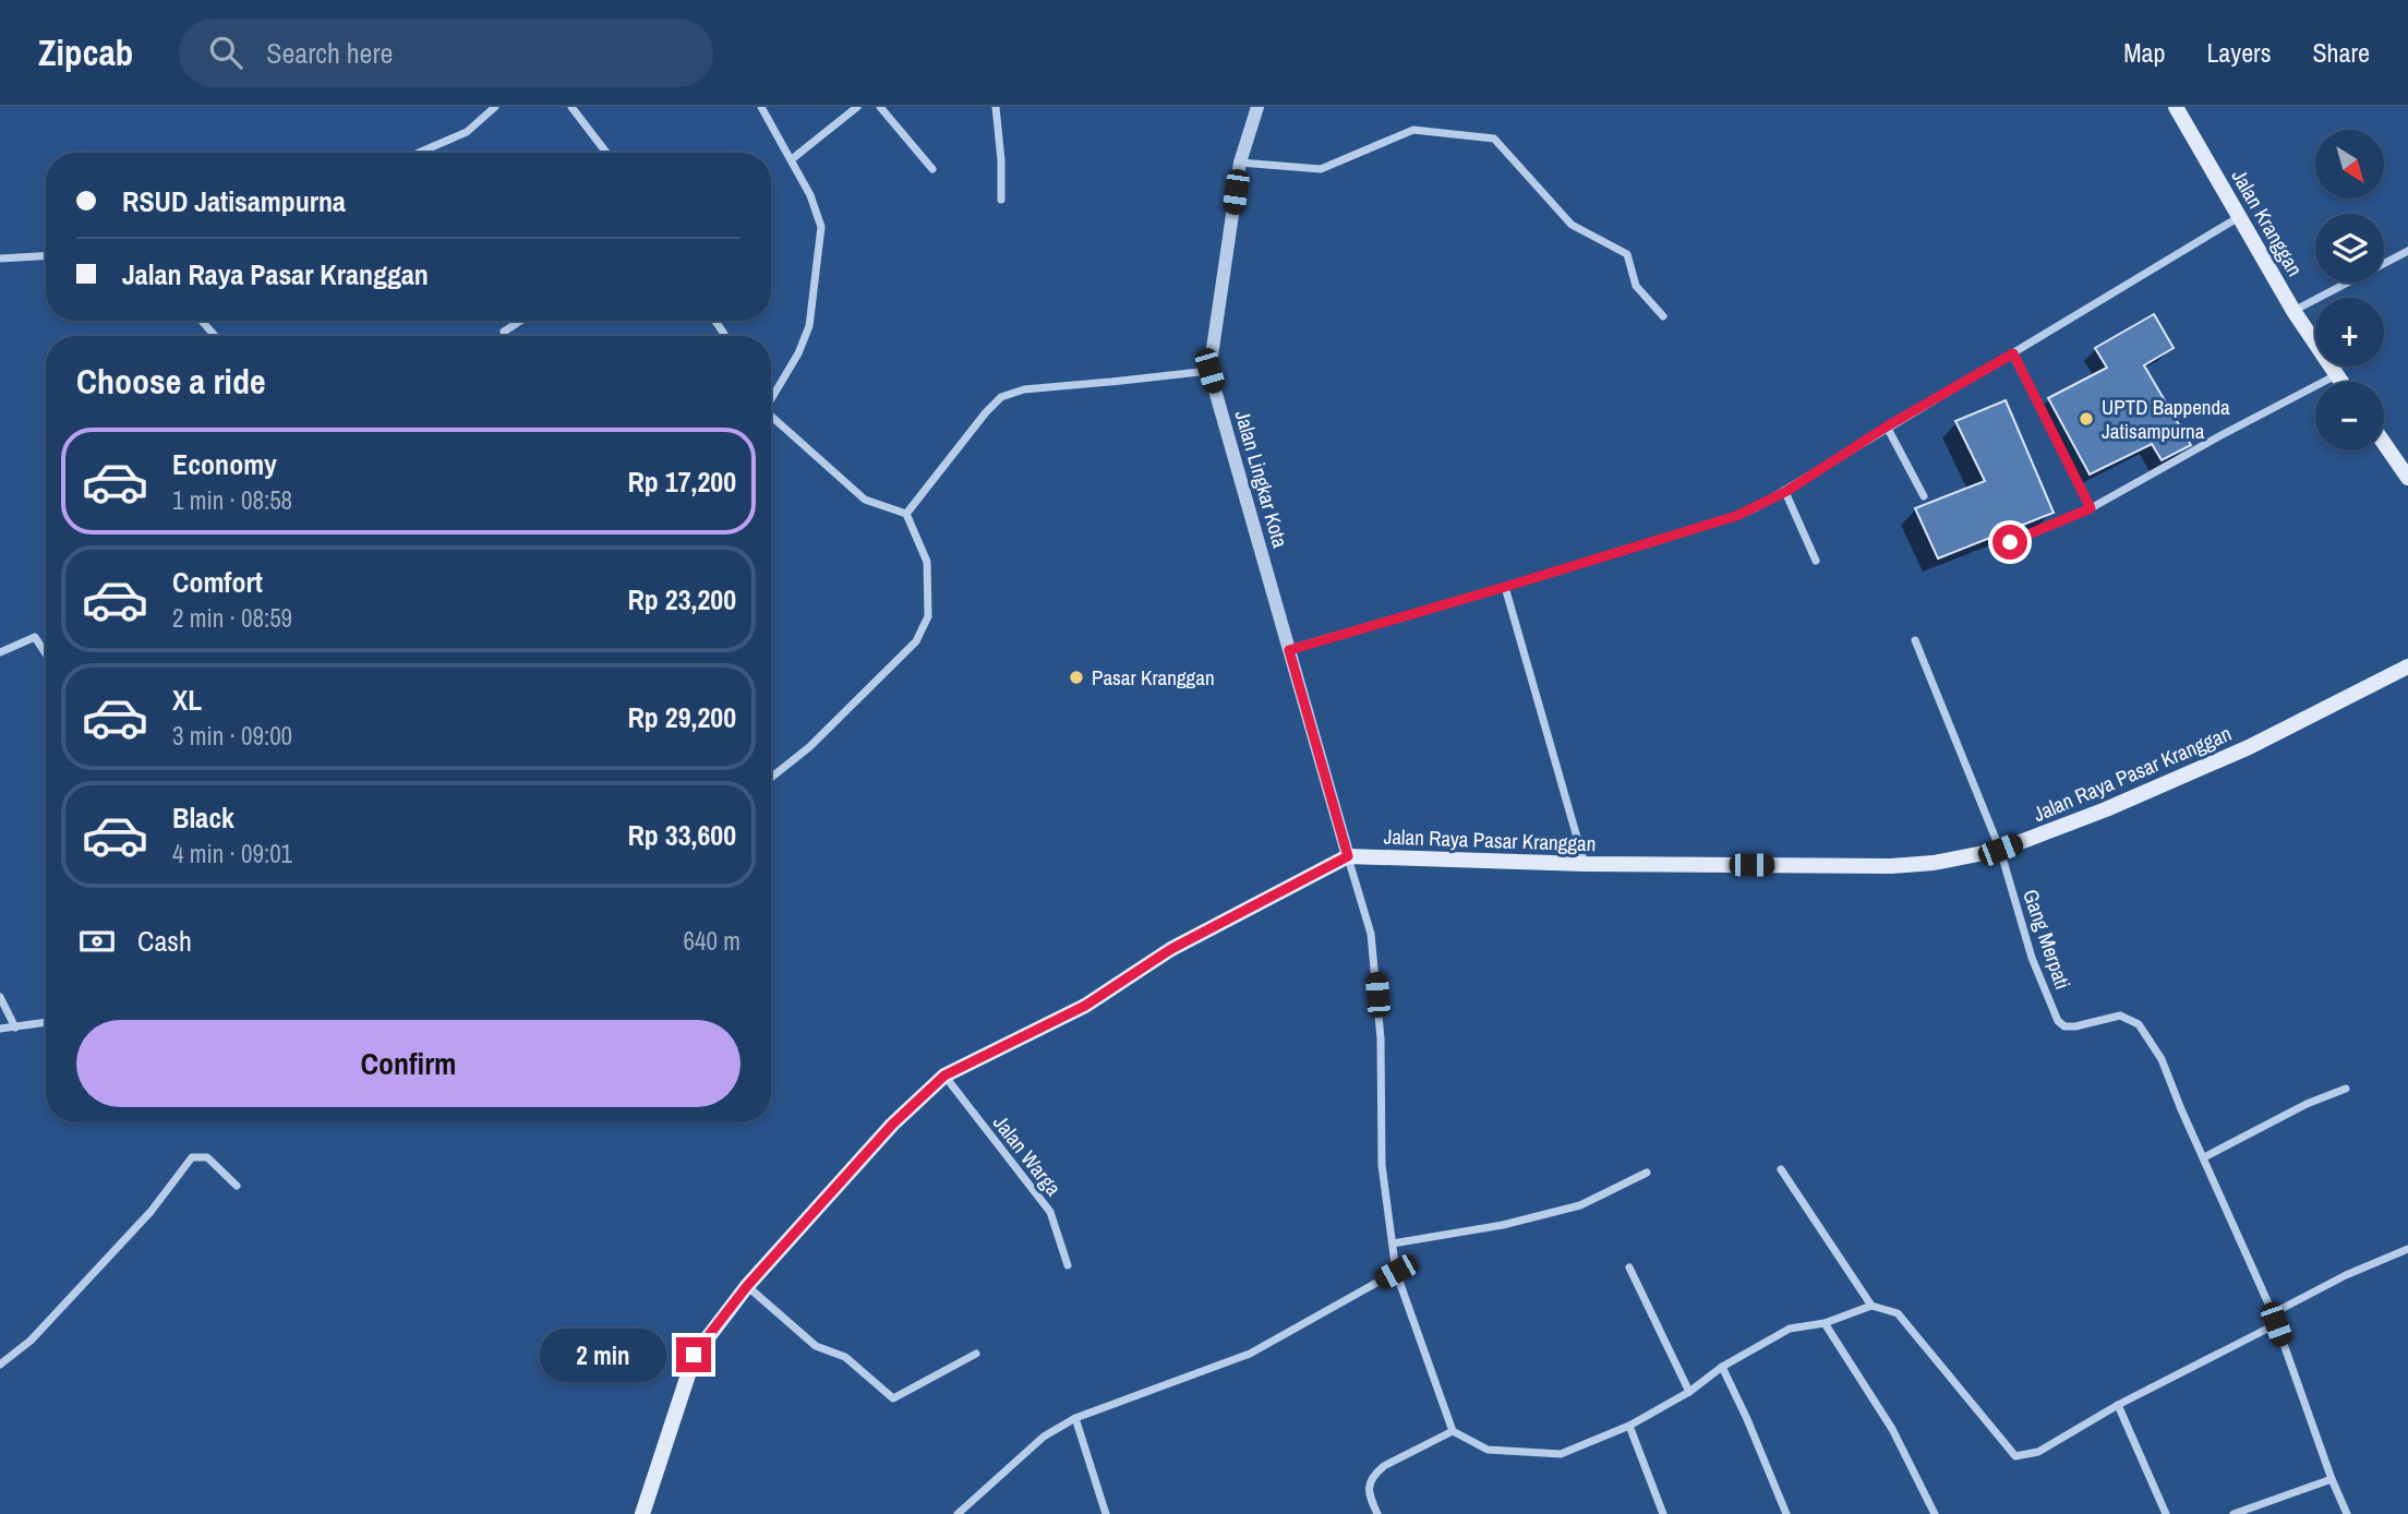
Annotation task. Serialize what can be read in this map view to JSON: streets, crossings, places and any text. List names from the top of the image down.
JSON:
{
  "streets": {
    "main road": ["Jalan Kranggan", "Jalan Raya Pasar Kranggan"],
    "street": ["Jalan Lingkar Kota", "Gang Merpati", "Jalan Warga"]
  },
  "crossings": [
    ["Jalan Lingkar Kota", "Jalan Raya Pasar Kranggan"],
    ["Jalan Raya Pasar Kranggan", "Gang Merpati"],
    ["Jalan Raya Pasar Kranggan", "Jalan Warga"]
  ],
  "places": ["UPTD Bappenda Jatisampurna", "Pasar Kranggan"],
  "north": "bottom right",
  "page": {
    "header": "Zipcab",
    "search": "Search here",
    "nav": ["Map", "Layers", "Share"],
    "map_buttons": ["+", "−"],
    "banner": ["RSUD Jatisampurna", "Jalan Raya Pasar Kranggan"],
    "heading": "Choose a ride",
    "list": [
      {
        "name": "Economy",
        "note": "1 min · 08:58",
        "value": "Rp 17,200"
      },
      {
        "name": "Comfort",
        "note": "2 min · 08:59",
        "value": "Rp 23,200"
      },
      {
        "name": "XL",
        "note": "3 min · 09:00",
        "value": "Rp 29,200"
      },
      {
        "name": "Black",
        "note": "4 min · 09:01",
        "value": "Rp 33,600"
      }
    ],
    "pay": ["Cash", "640 m"],
    "buttons": "Confirm",
    "bubble": "2 min"
  }
}
